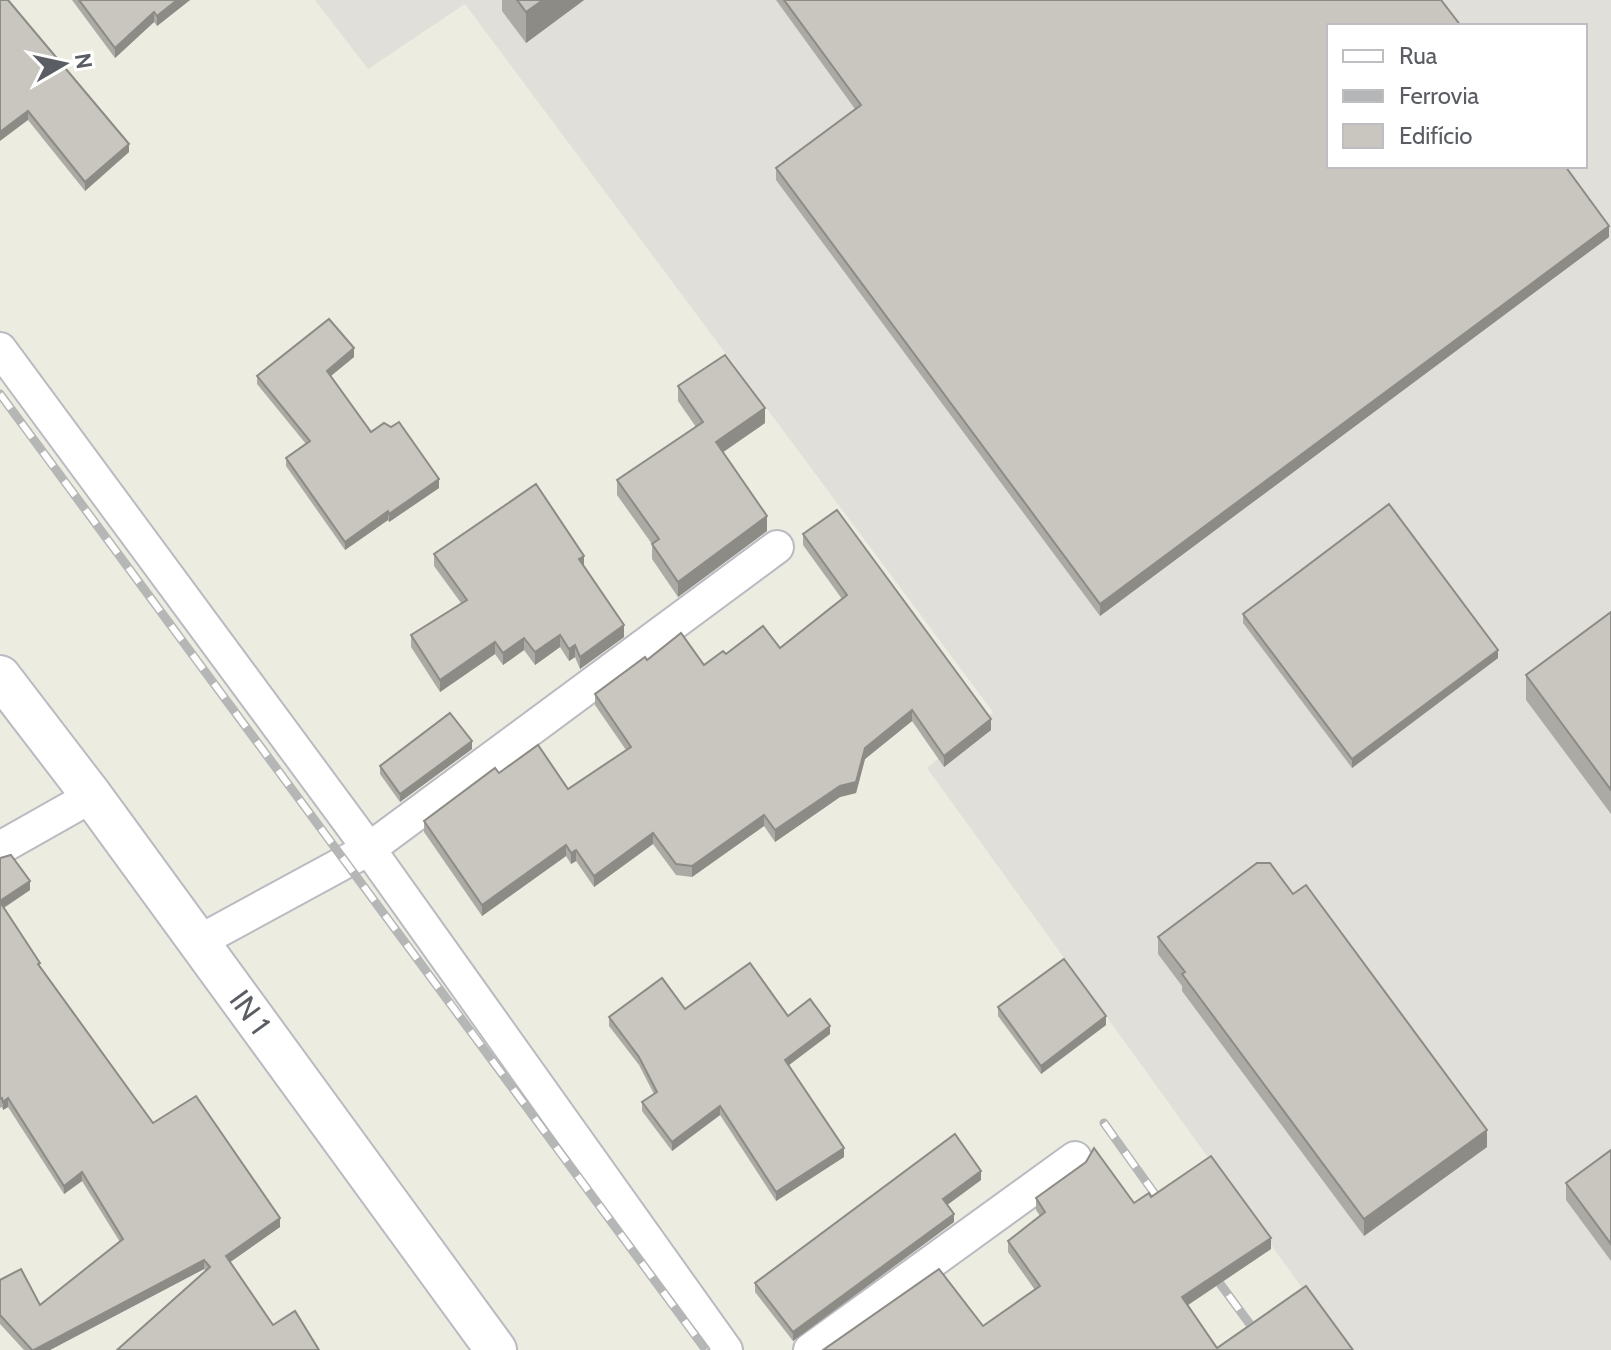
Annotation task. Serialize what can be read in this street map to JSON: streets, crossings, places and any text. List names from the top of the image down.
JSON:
{
  "streets": {
    "street": ["IN 1"]
  },
  "legend": ["Rua", "Ferrovia", "Edifício"],
  "north": "right"
}
